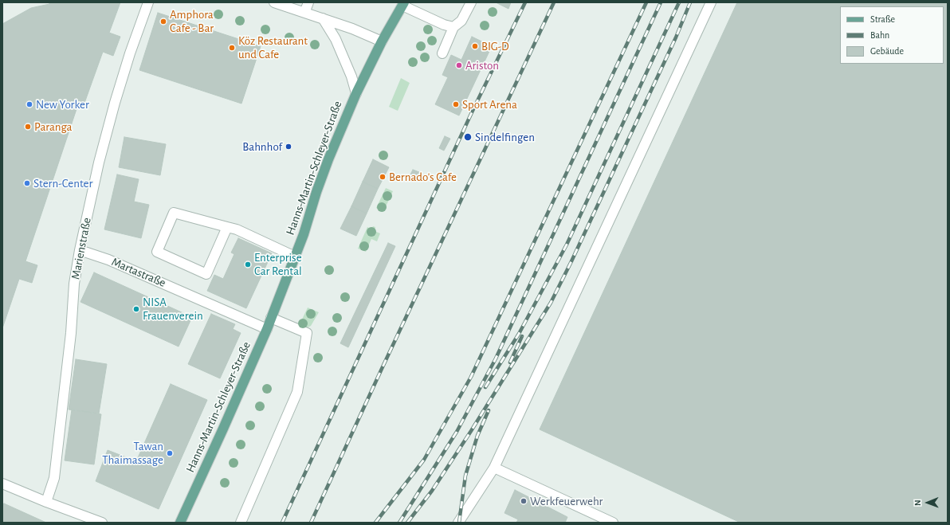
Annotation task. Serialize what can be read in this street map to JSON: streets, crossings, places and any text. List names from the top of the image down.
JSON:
{
  "streets": {
    "main road": ["Hanns-Martin-Schleyer-Straße"],
    "street": ["Marienstraße", "Martastraße"]
  },
  "crossings": [
    ["Hanns-Martin-Schleyer-Straße", "Martastraße"],
    ["Marienstraße", "Martastraße"]
  ],
  "places": [
    "Amphora Cafe - Bar",
    "BIG-D",
    "Köz Restaurant und Cafe",
    "Ariston",
    "New Yorker",
    "Sport Arena",
    "Paranga",
    "Sindelfingen",
    "Bahnhof",
    "Bernado's Cafe",
    "Stern-Center",
    "Enterprise Car Rental",
    "NISA Frauenverein",
    "Tawan Thaimassage",
    "Werkfeuerwehr"
  ],
  "legend": ["Straße", "Bahn", "Gebäude"],
  "north": "left"
}
